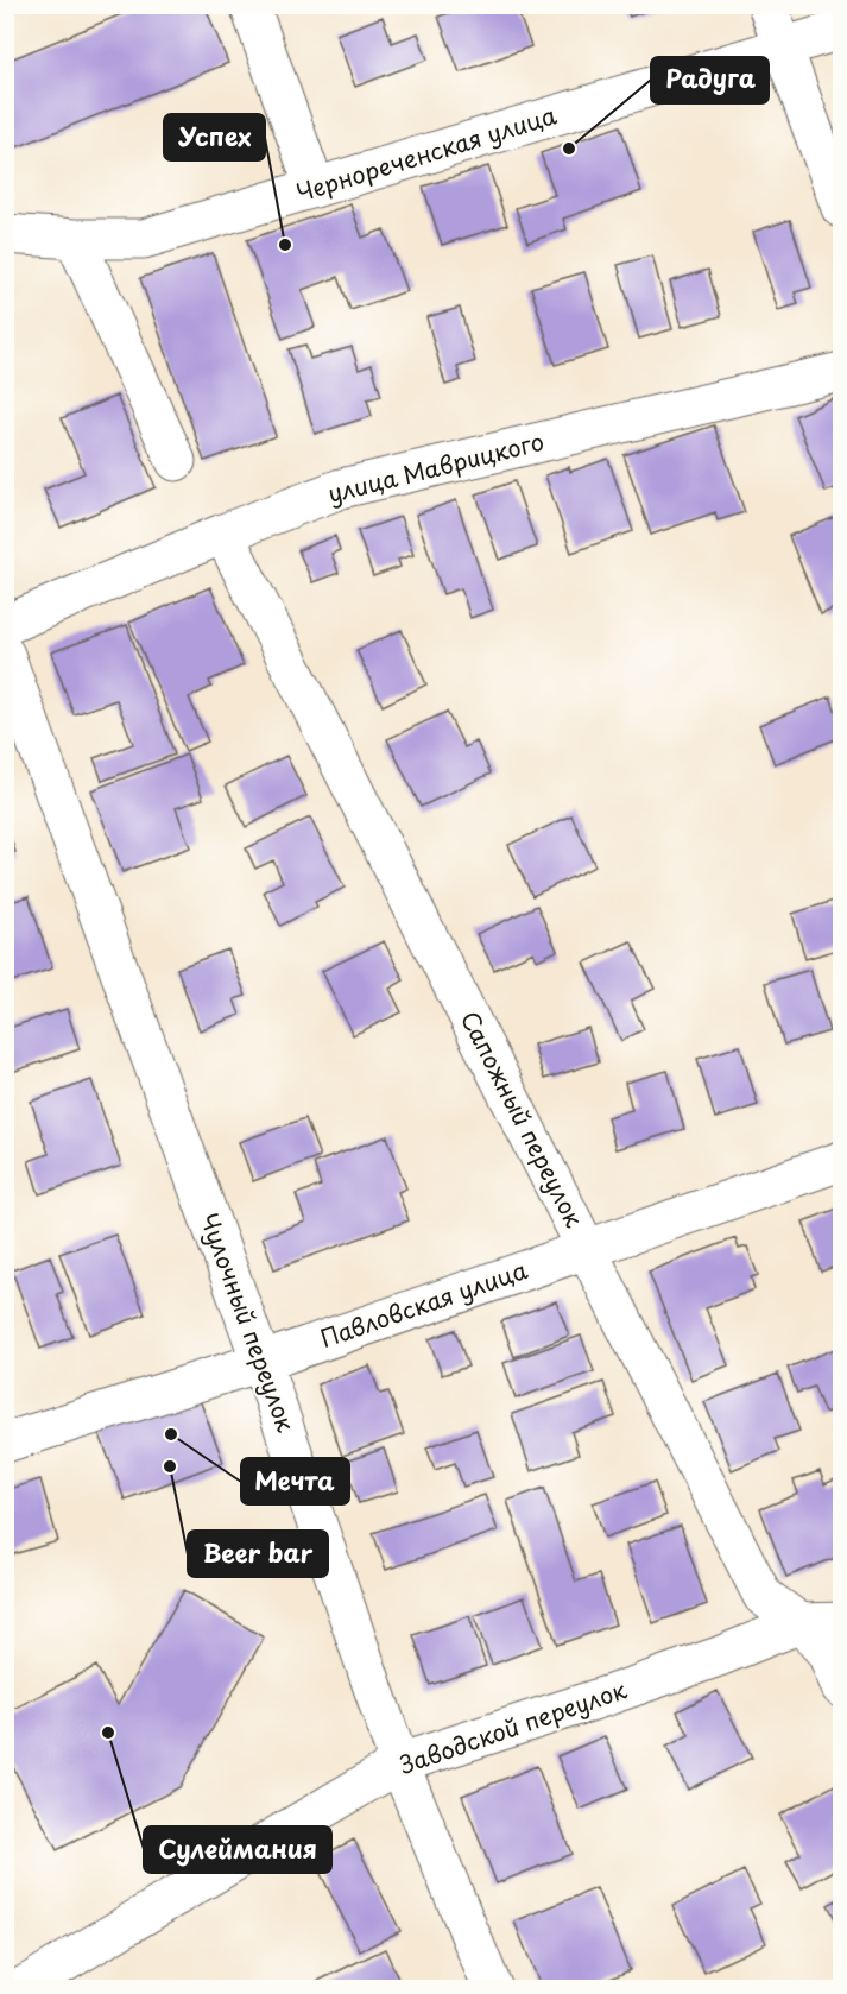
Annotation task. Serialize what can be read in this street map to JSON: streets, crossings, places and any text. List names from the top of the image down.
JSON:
{
  "streets": {
    "street": [
      "Чернореченская улица",
      "улица Маврицкого",
      "Сапожный переулок",
      "Павловская улица",
      "Чулочный переулок",
      "Заводской переулок"
    ]
  },
  "crossings": [
    ["улица Маврицкого", "Сапожный переулок"],
    ["Сапожный переулок", "Павловская улица"],
    ["Сапожный переулок", "Заводской переулок"],
    ["Павловская улица", "Чулочный переулок"],
    ["Чулочный переулок", "Заводской переулок"]
  ],
  "places": [
    "Радуга",
    "Успех",
    "Мечта",
    "Beer bar",
    "Сулеймания"
  ]
}
